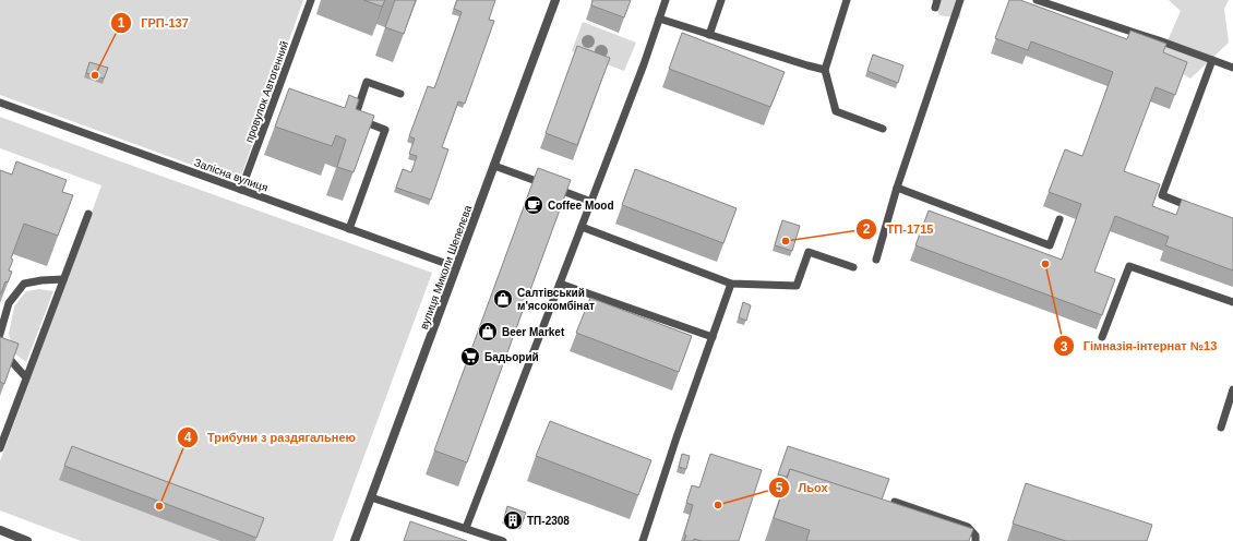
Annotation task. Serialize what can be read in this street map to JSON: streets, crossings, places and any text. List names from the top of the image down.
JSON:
{
  "streets": {
    "street": ["вулиця Миколи Шепелєва"],
    "lane": ["провулок Автогенний", "Залісна вулиця"]
  },
  "crossings": [
    ["провулок Автогенний", "Залісна вулиця"],
    ["Залісна вулиця", "вулиця Миколи Шепелєва"]
  ],
  "places": {
    "other": [
      "ГРП-137",
      "ТП-1715",
      "Гімназія-інтернат №13",
      "Льох",
      "Трибуни з раздягальнею"
    ],
    "cafe": ["Coffee Mood"],
    "shop": ["Салтівський м'ясокомбінат", "Beer Market"],
    "supermarket": ["Бадьорий"],
    "building": ["ТП-2308"]
  }
}
